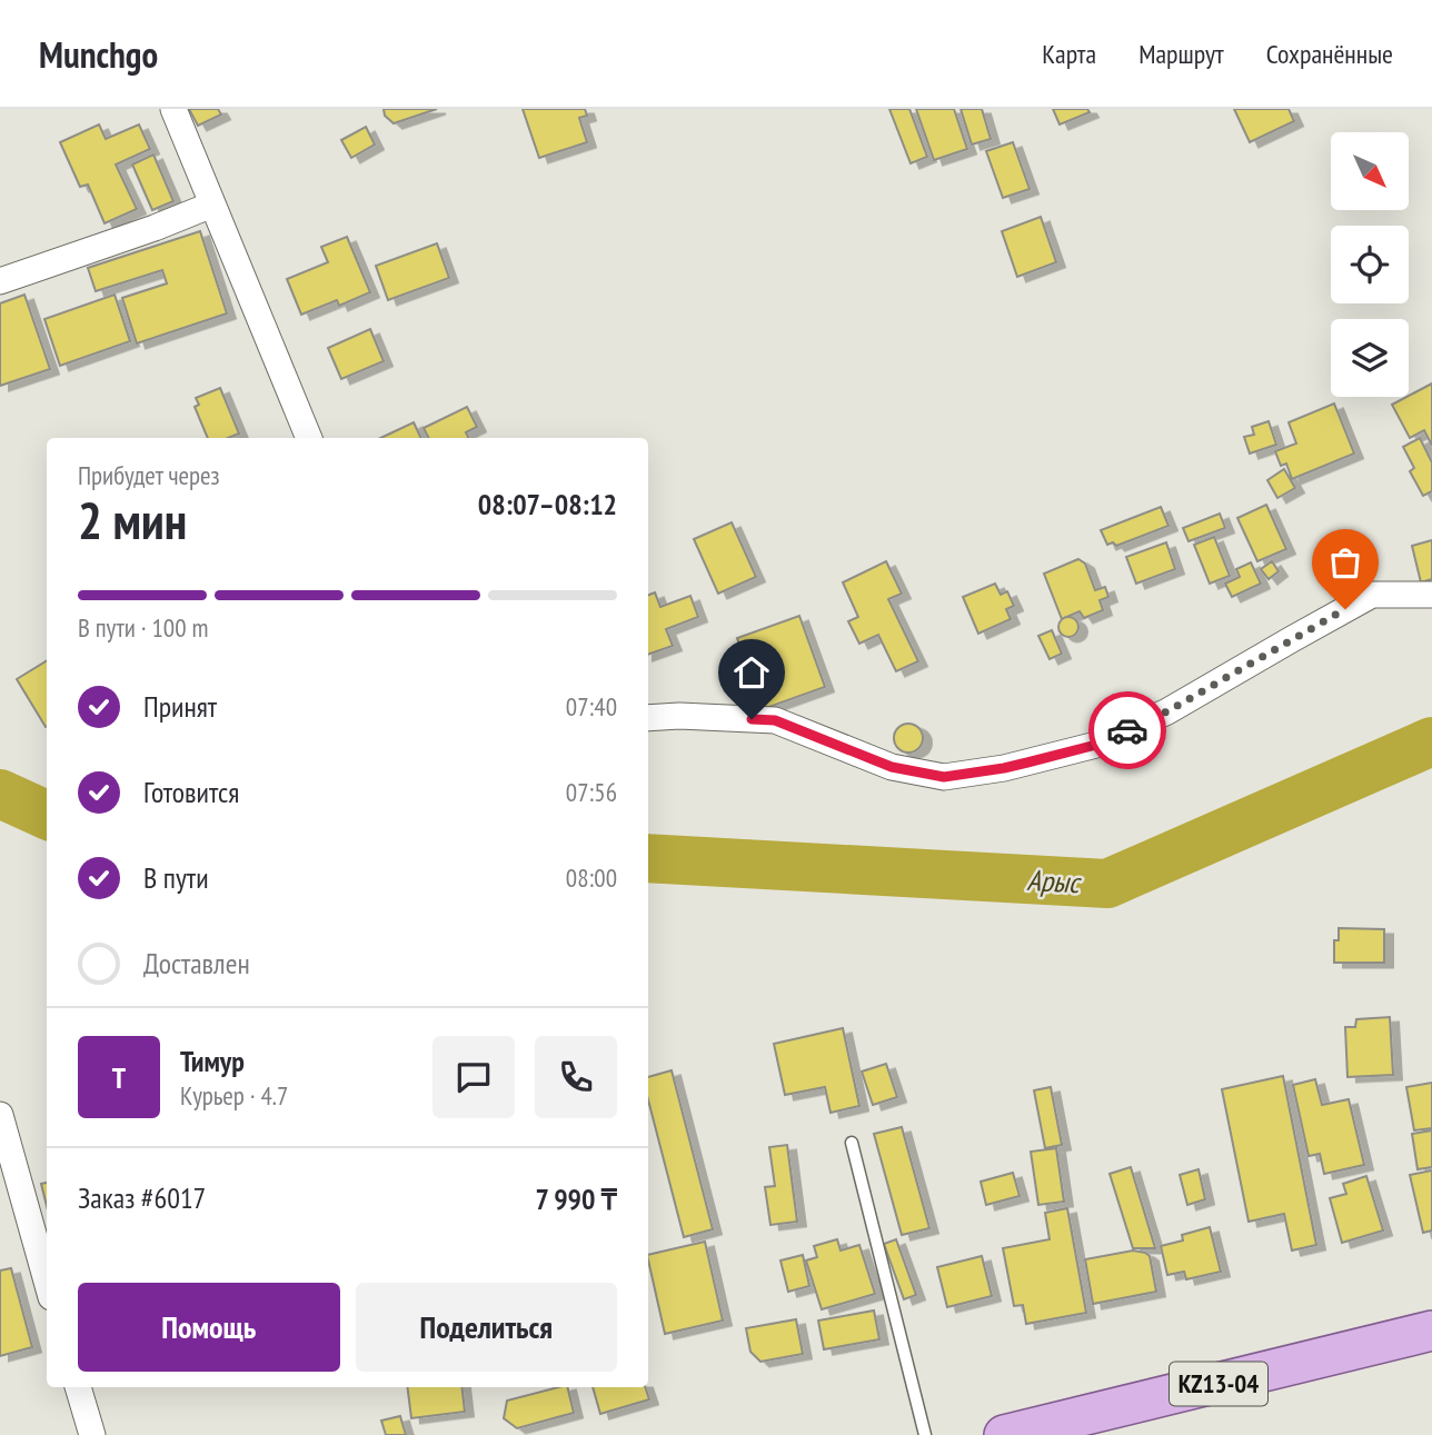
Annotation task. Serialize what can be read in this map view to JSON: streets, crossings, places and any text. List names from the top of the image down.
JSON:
{
  "streets": {
    "main road": ["KZ13-04"]
  },
  "water": ["Арыс"],
  "north": "bottom right",
  "page": {
    "header": "Munchgo",
    "nav": ["Карта", "Маршрут", "Сохранённые"],
    "heading": ["2 мин", "Прибудет через", "08:07–08:12"],
    "panel": [
      "Тимур",
      "Курьер · 4.7",
      "Заказ #6017",
      "7 990 ₸"
    ],
    "bar": "В пути · 100 m",
    "list": [
      ["Принят", "07:40"],
      ["Готовится", "07:56"],
      ["В пути", "08:00"],
      "Доставлен"
    ],
    "round": "Т",
    "buttons": ["Помощь", "Поделиться"]
  }
}
